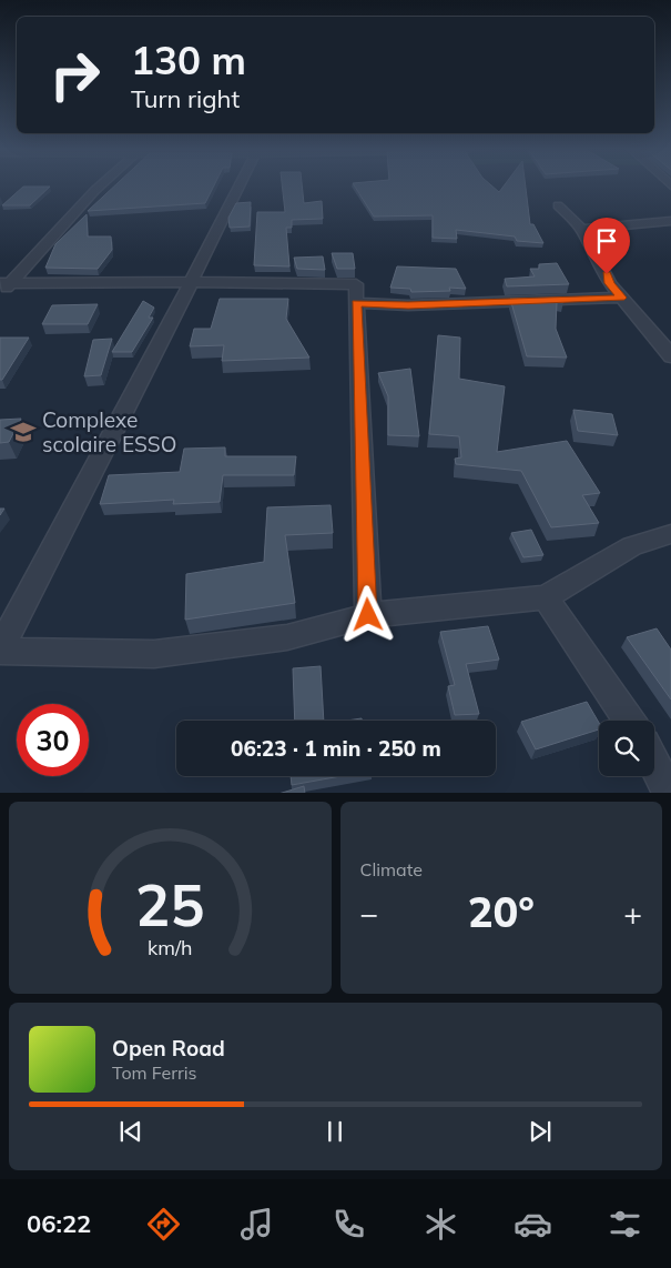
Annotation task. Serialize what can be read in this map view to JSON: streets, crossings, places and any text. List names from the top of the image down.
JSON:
{
  "places": {
    "school or university": ["Complexe scolaire ESSO"]
  },
  "page": {
    "turn": ["130 m", "Turn right"],
    "limit": "30",
    "trip": "06:23 · 1 min · 250 m",
    "tile": "Climate",
    "heat": ["−", "20°", "+"],
    "song": ["Open Road", "Tom Ferris"],
    "tabs": "06:22",
    "gauge": ["25", "km/h"]
  }
}
